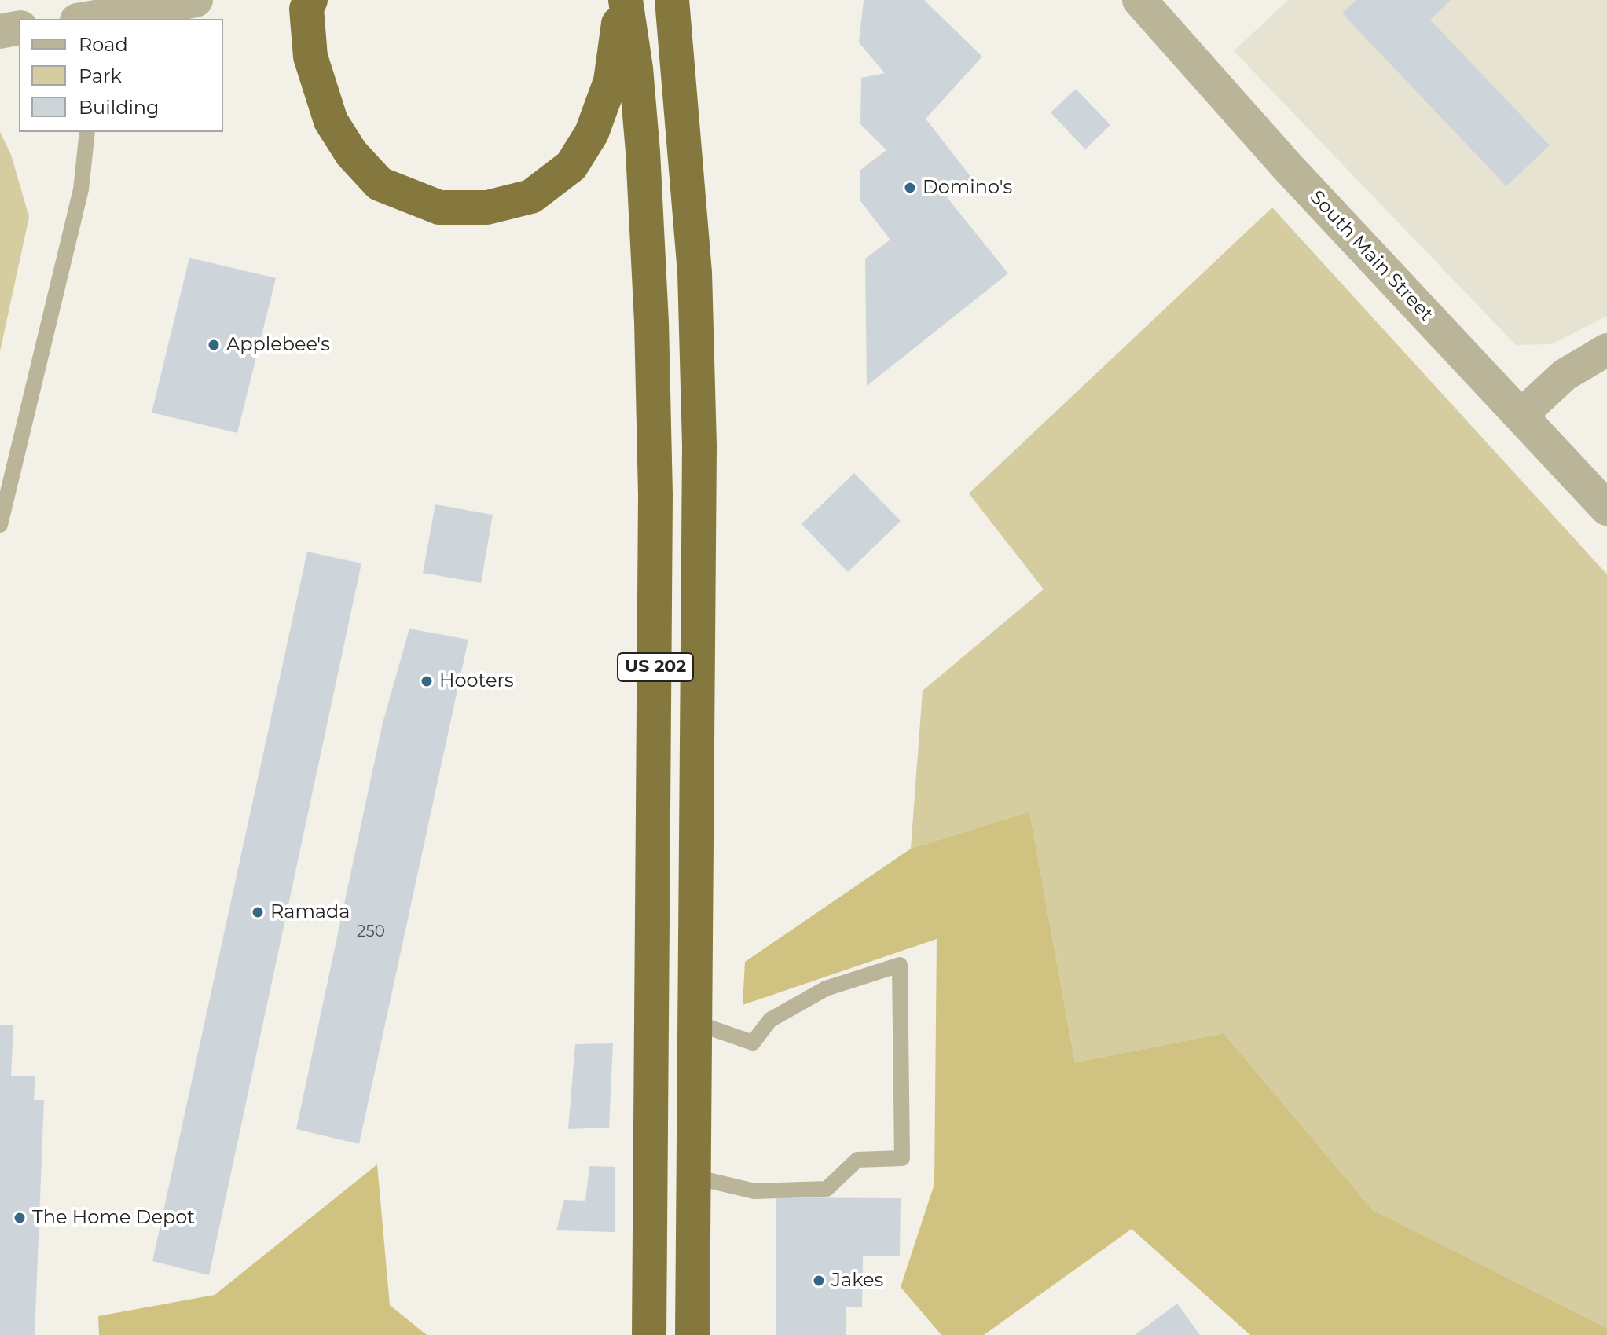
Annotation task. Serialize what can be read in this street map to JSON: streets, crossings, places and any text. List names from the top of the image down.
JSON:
{
  "streets": {
    "highway": ["US 202"],
    "street": ["South Main Street"]
  },
  "places": [
    "Domino's",
    "Applebee's",
    "Hooters",
    "Ramada",
    "The Home Depot",
    "Jakes"
  ],
  "house_numbers": ["250"],
  "legend": ["Road", "Park", "Building"]
}
